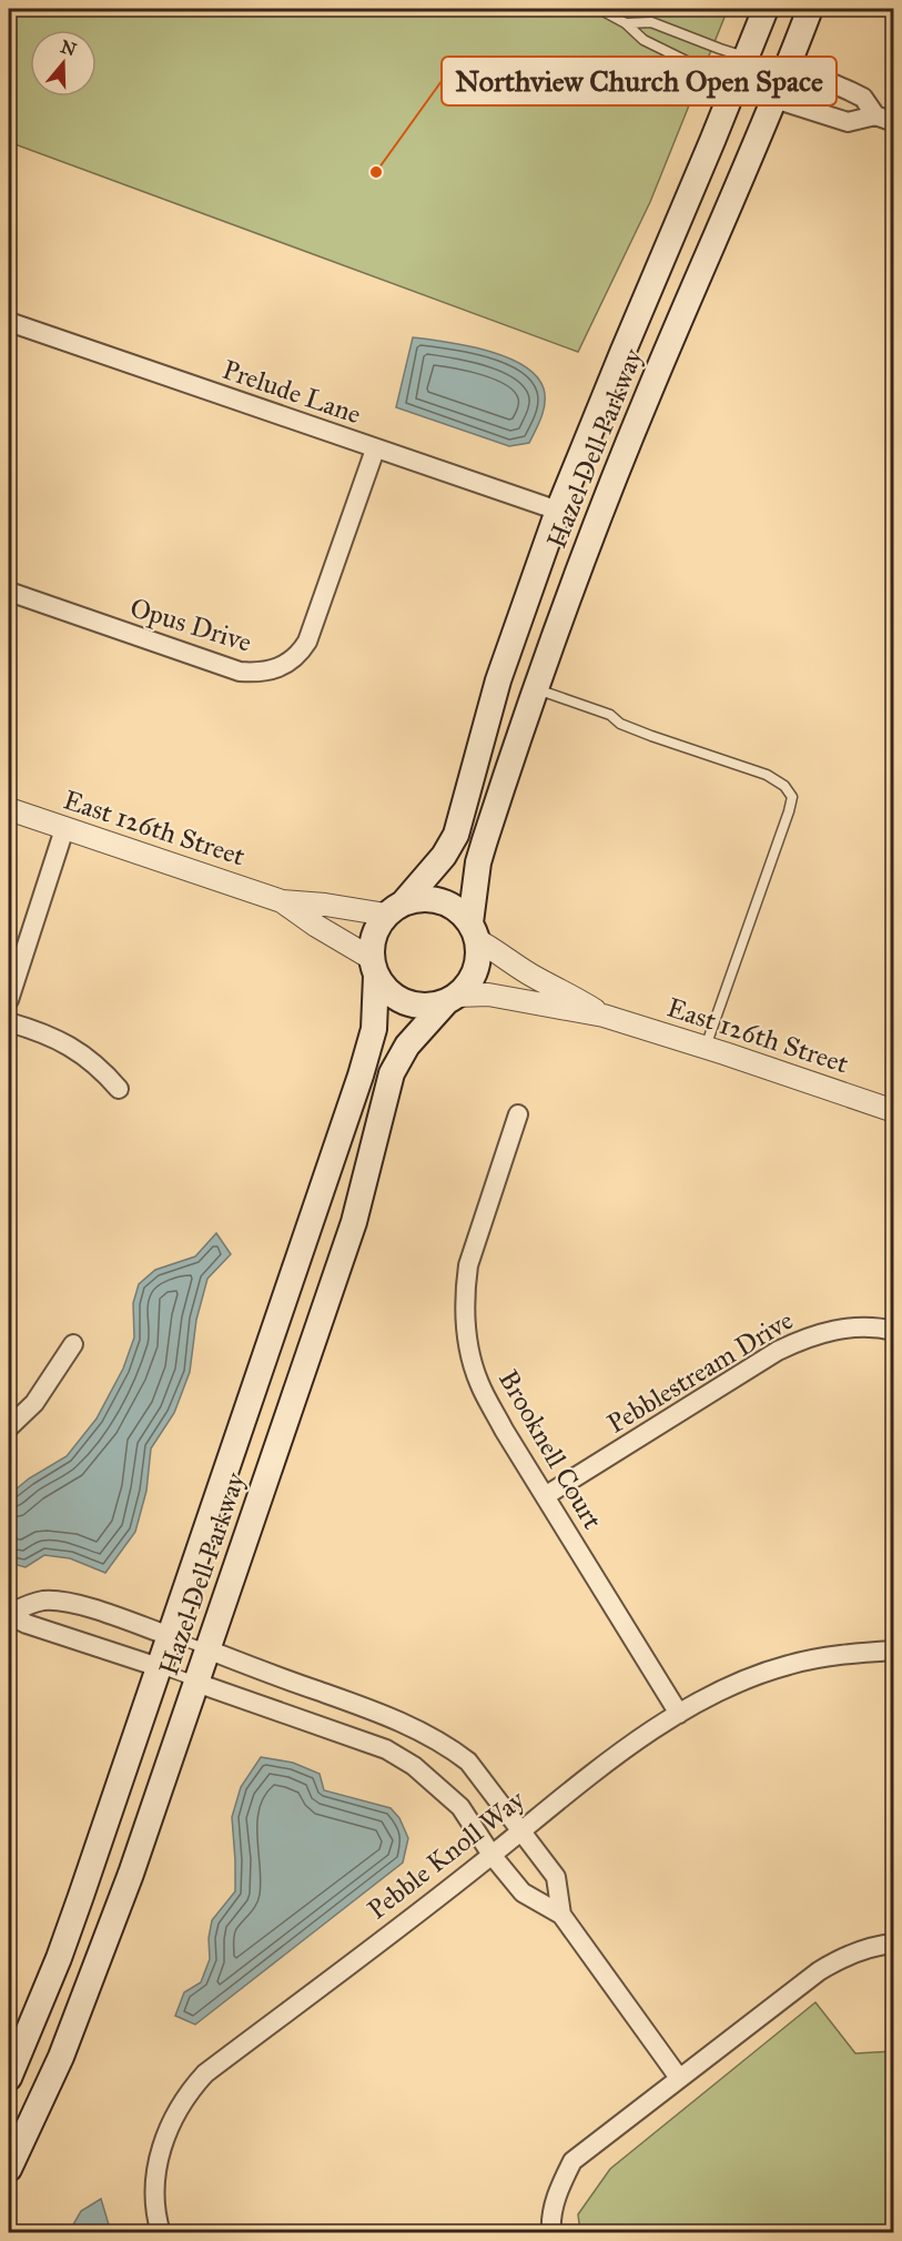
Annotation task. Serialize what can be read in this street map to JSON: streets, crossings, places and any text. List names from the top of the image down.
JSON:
{
  "streets": {
    "main road": ["Hazel Dell Parkway"],
    "street": [
      "Prelude Lane",
      "Opus Drive",
      "East 126th Street",
      "Pebblestream Drive",
      "Brooknell Court",
      "Pebble Knoll Way"
    ]
  },
  "crossings": [
    ["Prelude Lane", "Hazel Dell Parkway"],
    ["Prelude Lane", "Opus Drive"],
    ["Hazel Dell Parkway", "East 126th Street"],
    ["Pebblestream Drive", "Brooknell Court"],
    ["Brooknell Court", "Pebble Knoll Way"]
  ],
  "places": ["Northview Church Open Space"],
  "north": "top"
}
